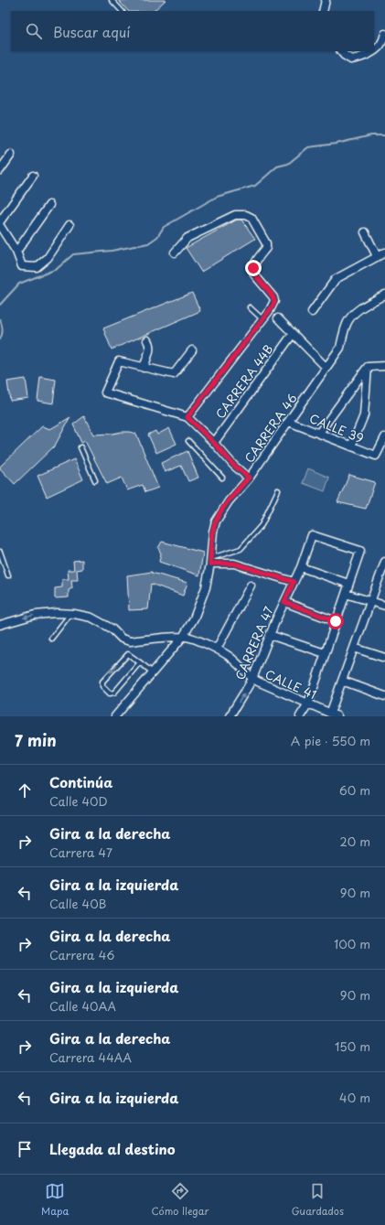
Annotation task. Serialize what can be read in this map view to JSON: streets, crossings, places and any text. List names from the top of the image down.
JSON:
{
  "streets": {
    "street": [
      "CARRERA 44B",
      "CARRERA 46",
      "CALLE 39",
      "CARRERA 47",
      "CALLE 41"
    ]
  },
  "crossings": [
    ["CARRERA 46", "CALLE 39"],
    ["CARRERA 46", "CALLE 41"],
    ["CARRERA 47", "CALLE 41"]
  ],
  "page": {
    "search": "Buscar aquí",
    "heading": ["7 min", "A pie · 550 m"],
    "list": [
      ["Continúa", "Calle 40D", "60 m"],
      ["Gira a la derecha", "Carrera 47", "20 m"],
      ["Gira a la izquierda", "Calle 40B", "90 m"],
      ["Gira a la derecha", "Carrera 46", "100 m"],
      ["Gira a la izquierda", "Calle 40AA", "90 m"],
      ["Gira a la derecha", "Carrera 44AA", "150 m"],
      ["Gira a la izquierda", "40 m"],
      "Llegada al destino"
    ],
    "nav": ["Mapa", "Cómo llegar", "Guardados"]
  }
}
